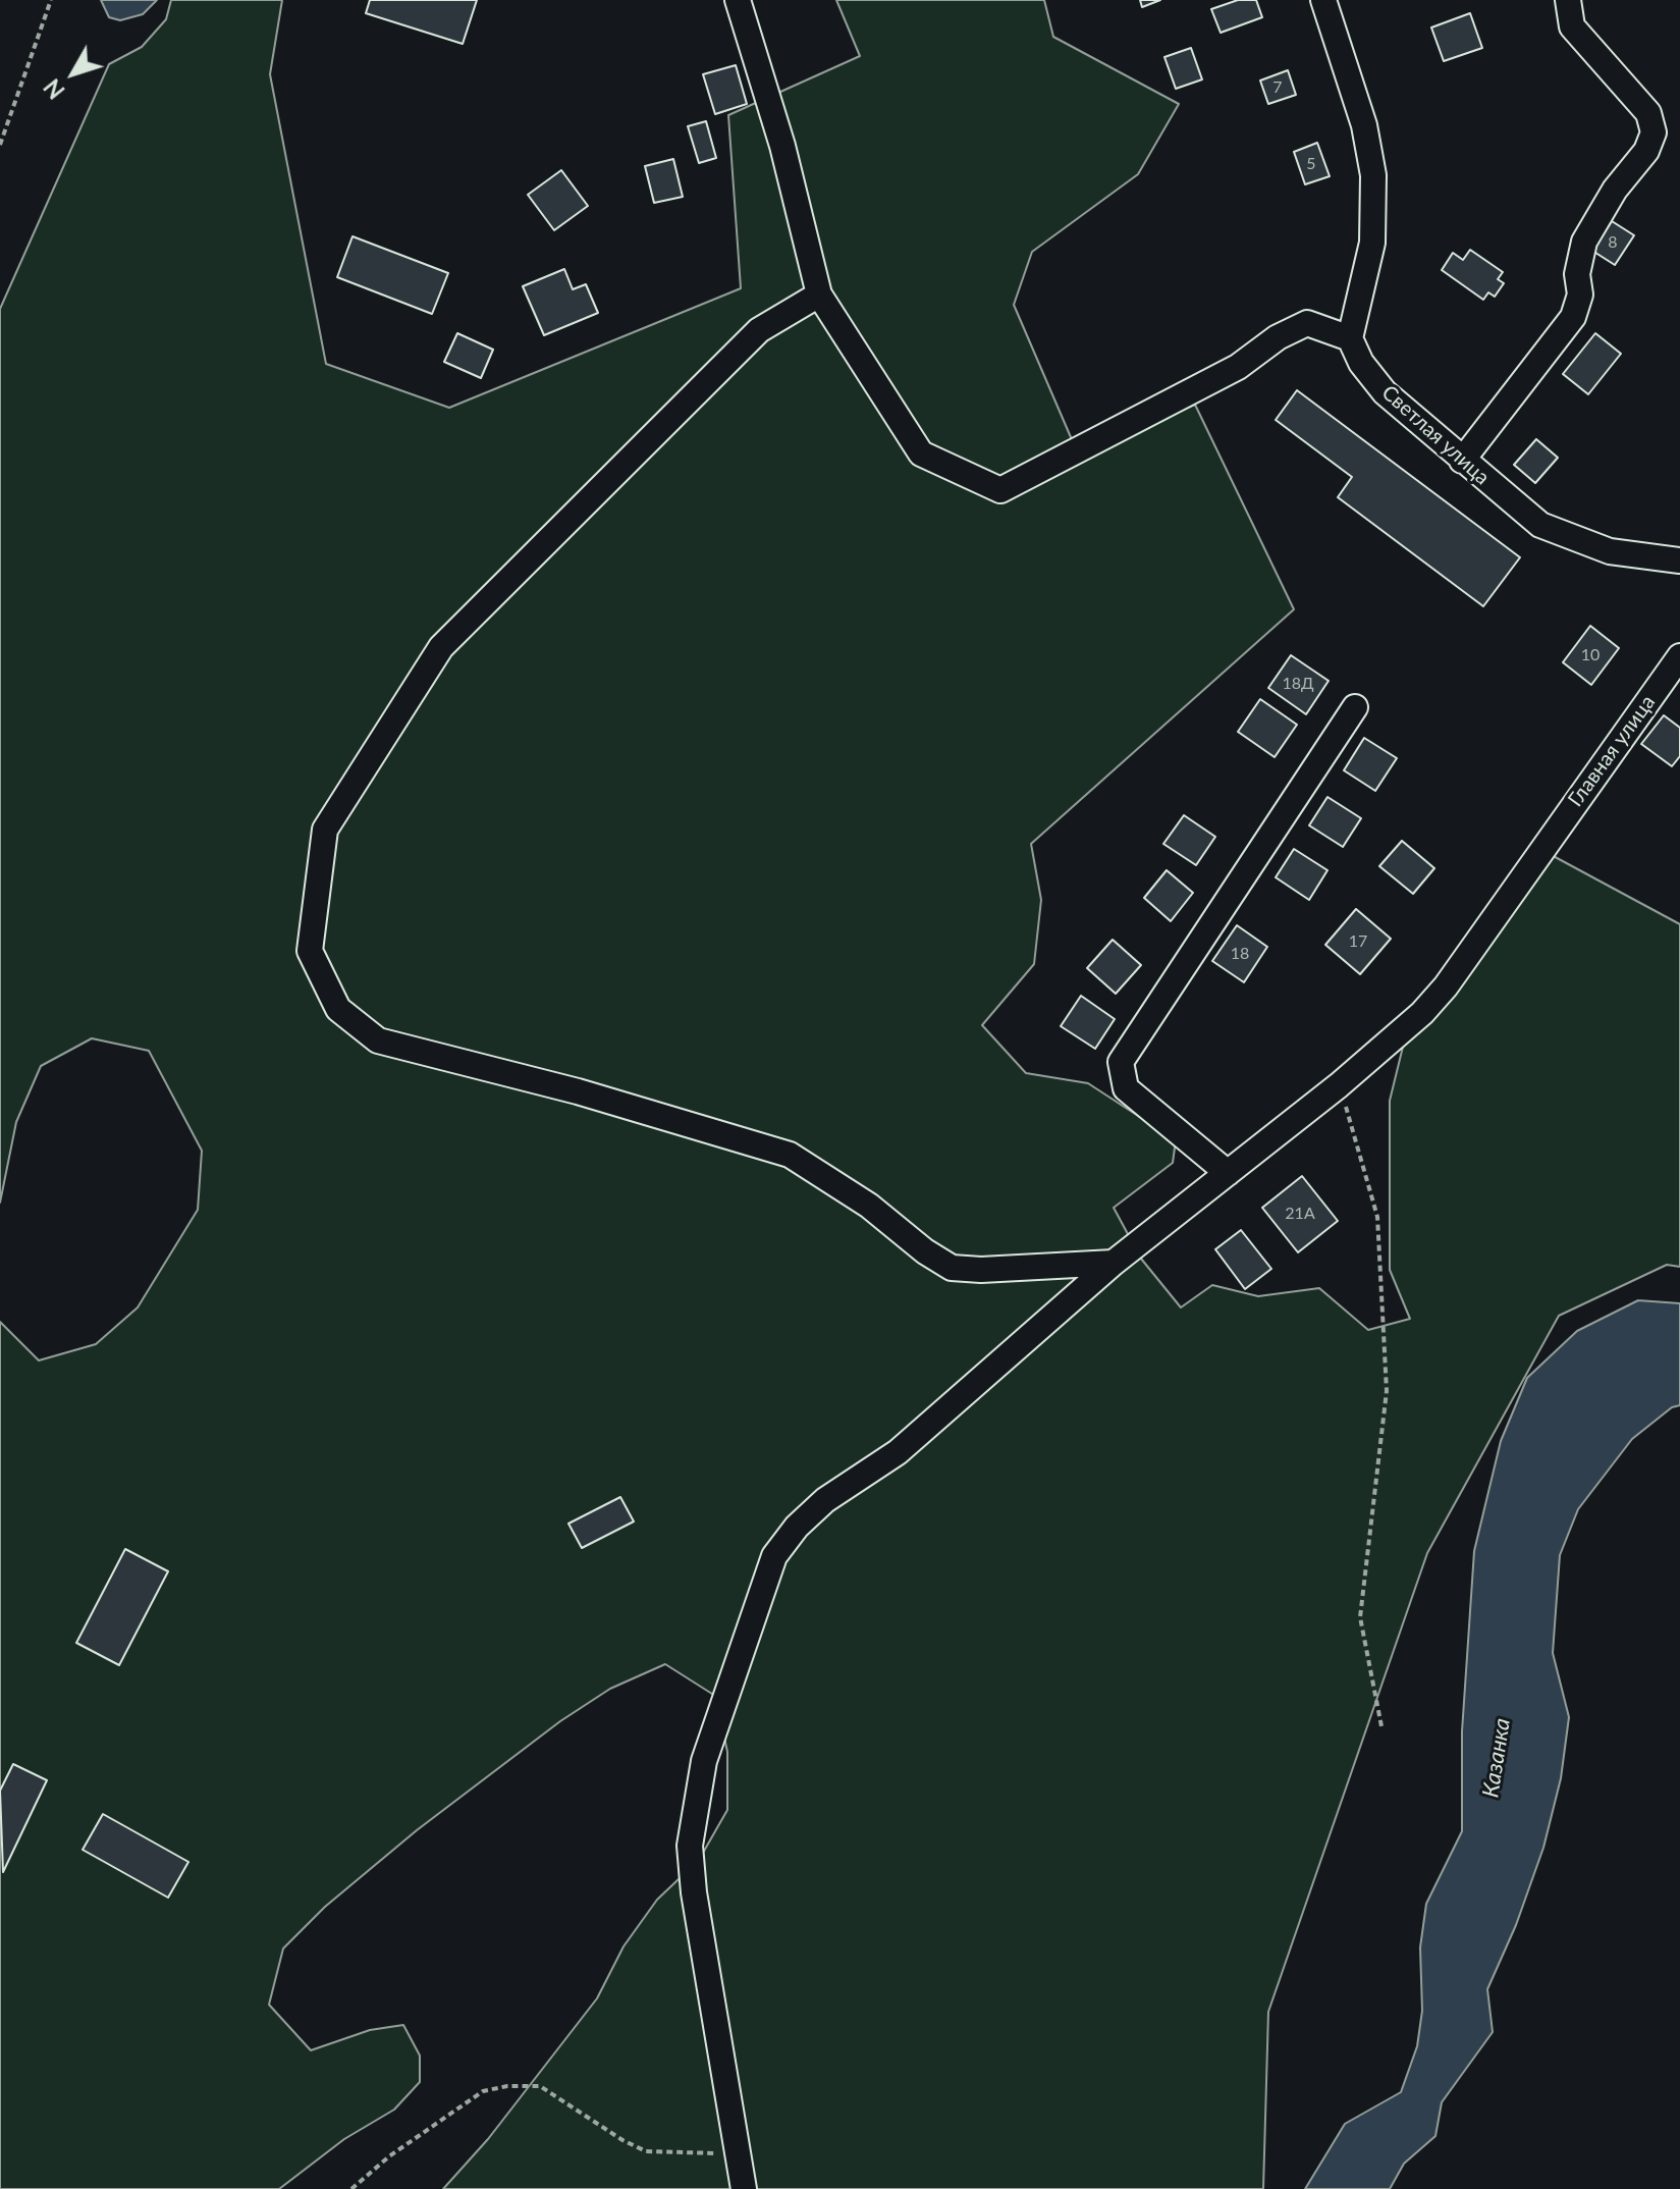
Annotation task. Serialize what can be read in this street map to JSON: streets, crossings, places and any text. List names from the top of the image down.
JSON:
{
  "streets": {
    "street": ["Светлая улица", "Главная улица"]
  },
  "water": ["Казанка"],
  "house_numbers": [
    "7",
    "5",
    "8",
    "10",
    "18Д",
    "17",
    "18",
    "21А"
  ],
  "north": "bottom left"
}
